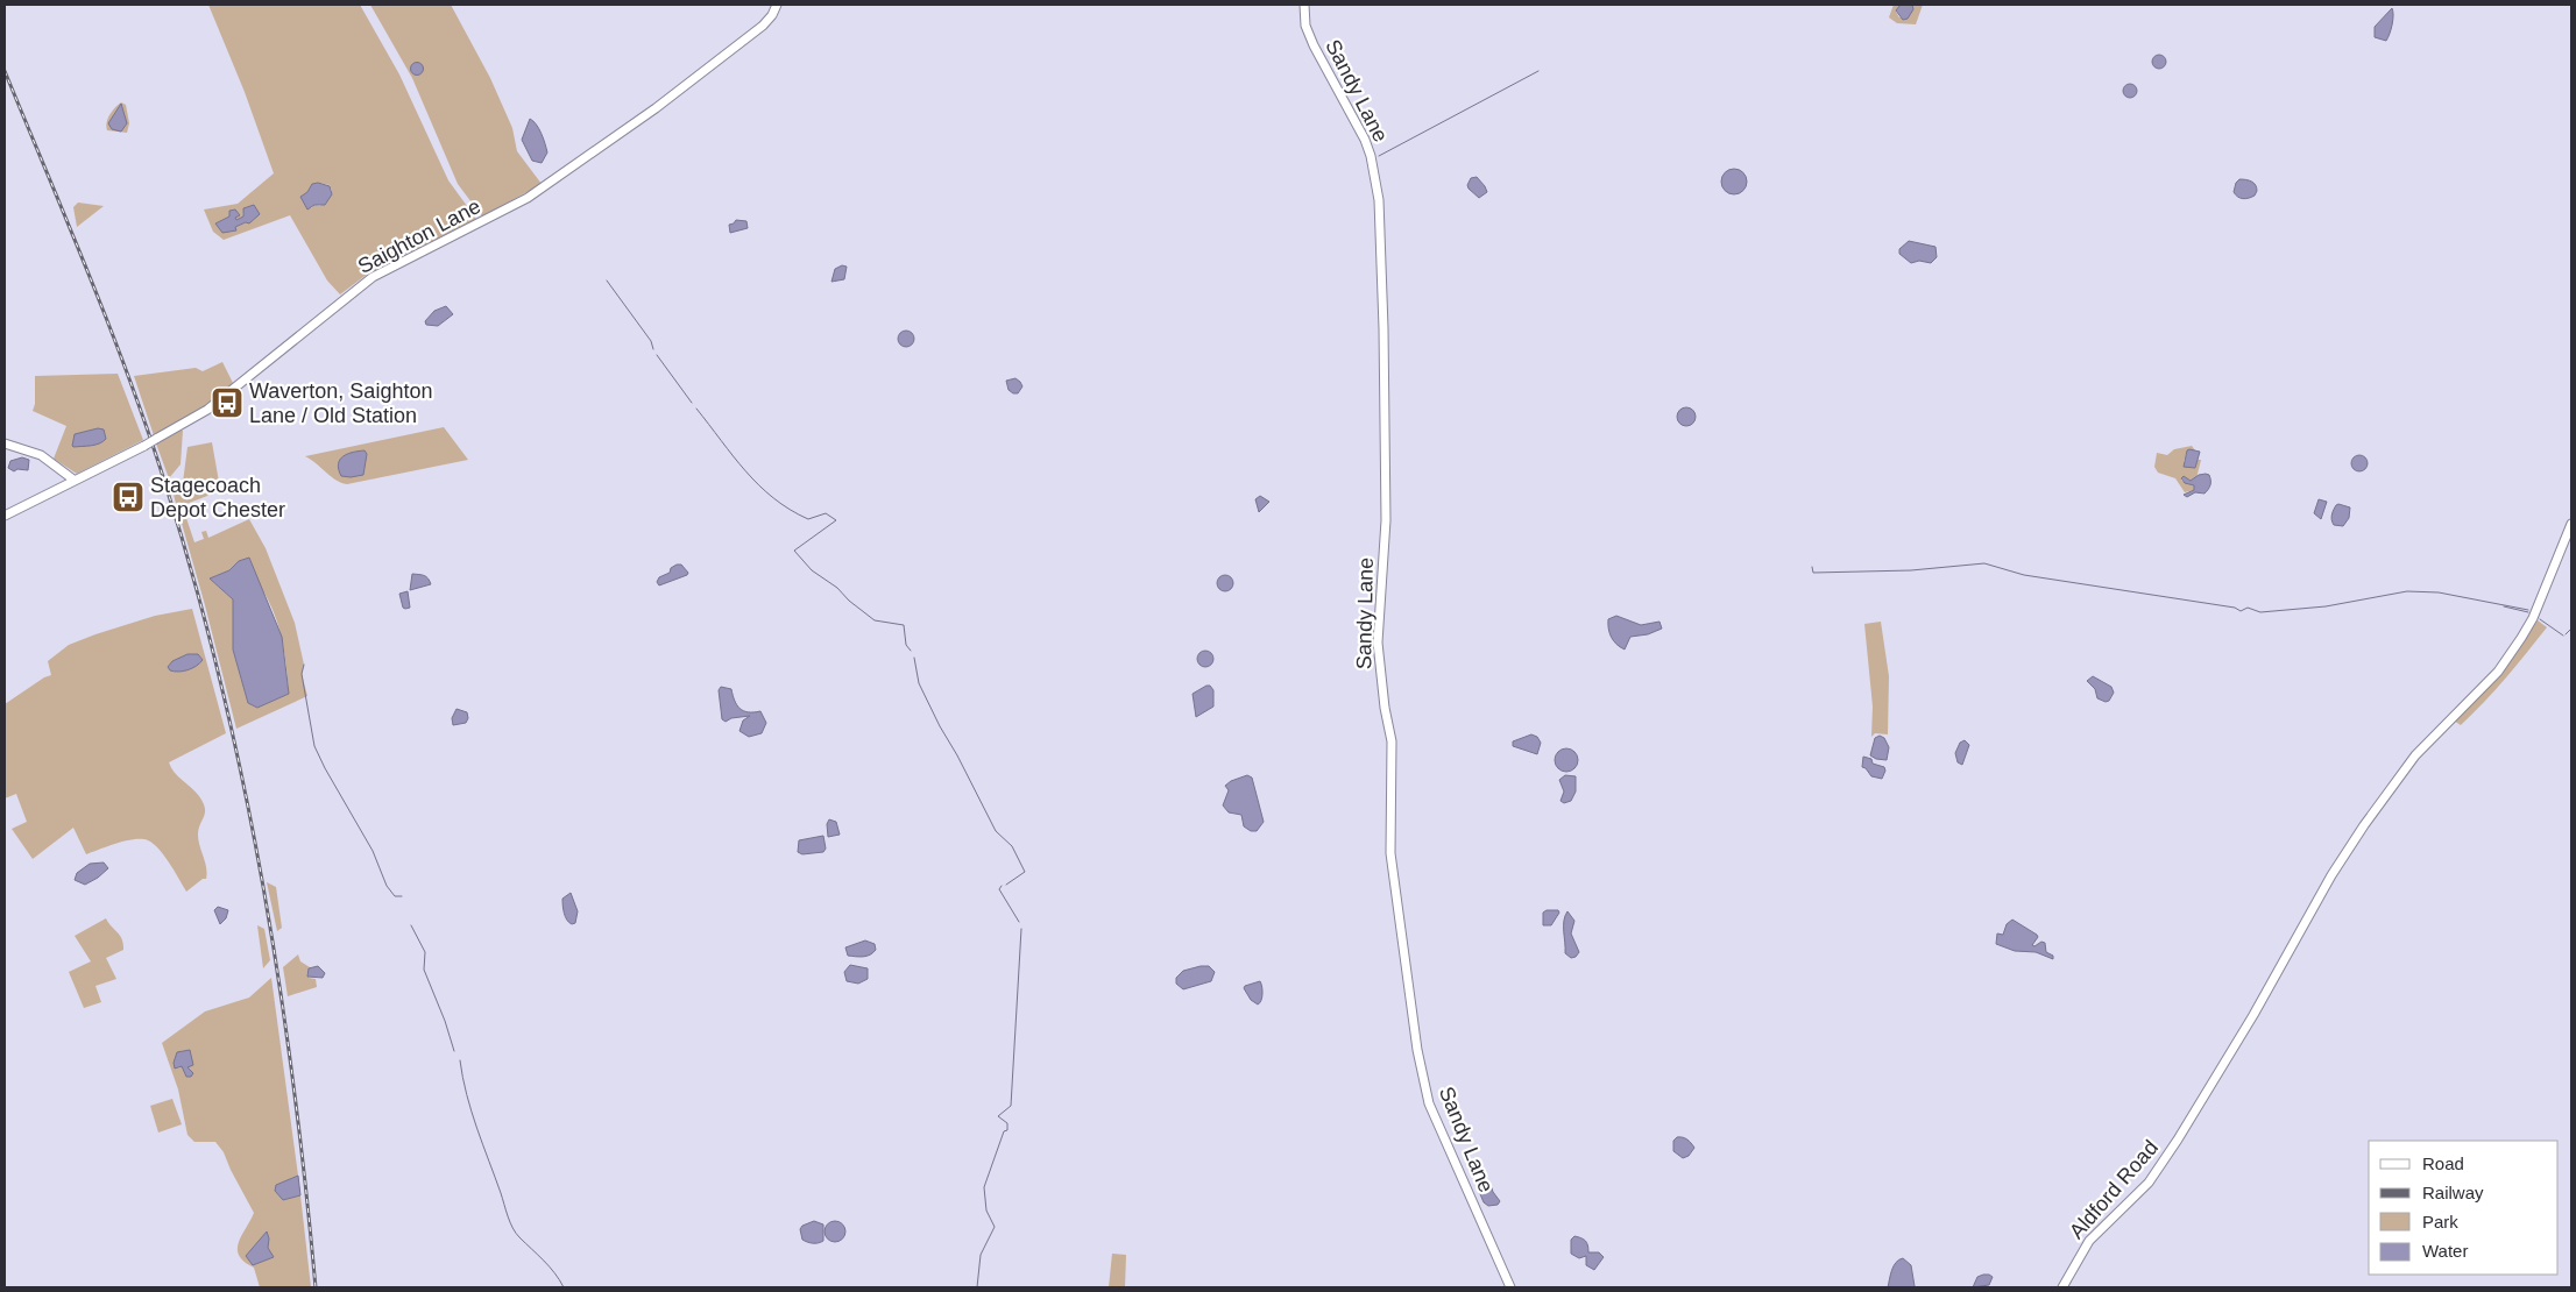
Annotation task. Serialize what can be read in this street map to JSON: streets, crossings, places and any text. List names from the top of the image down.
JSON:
{
  "streets": {
    "street": ["Sandy Lane", "Saighton Lane", "Aldford Road"]
  },
  "places": {
    "bus stop": ["Waverton, Saighton Lane / Old Station", "Stagecoach Depot Chester"]
  },
  "legend": [
    "Road",
    "Railway",
    "Park",
    "Water"
  ]
}
